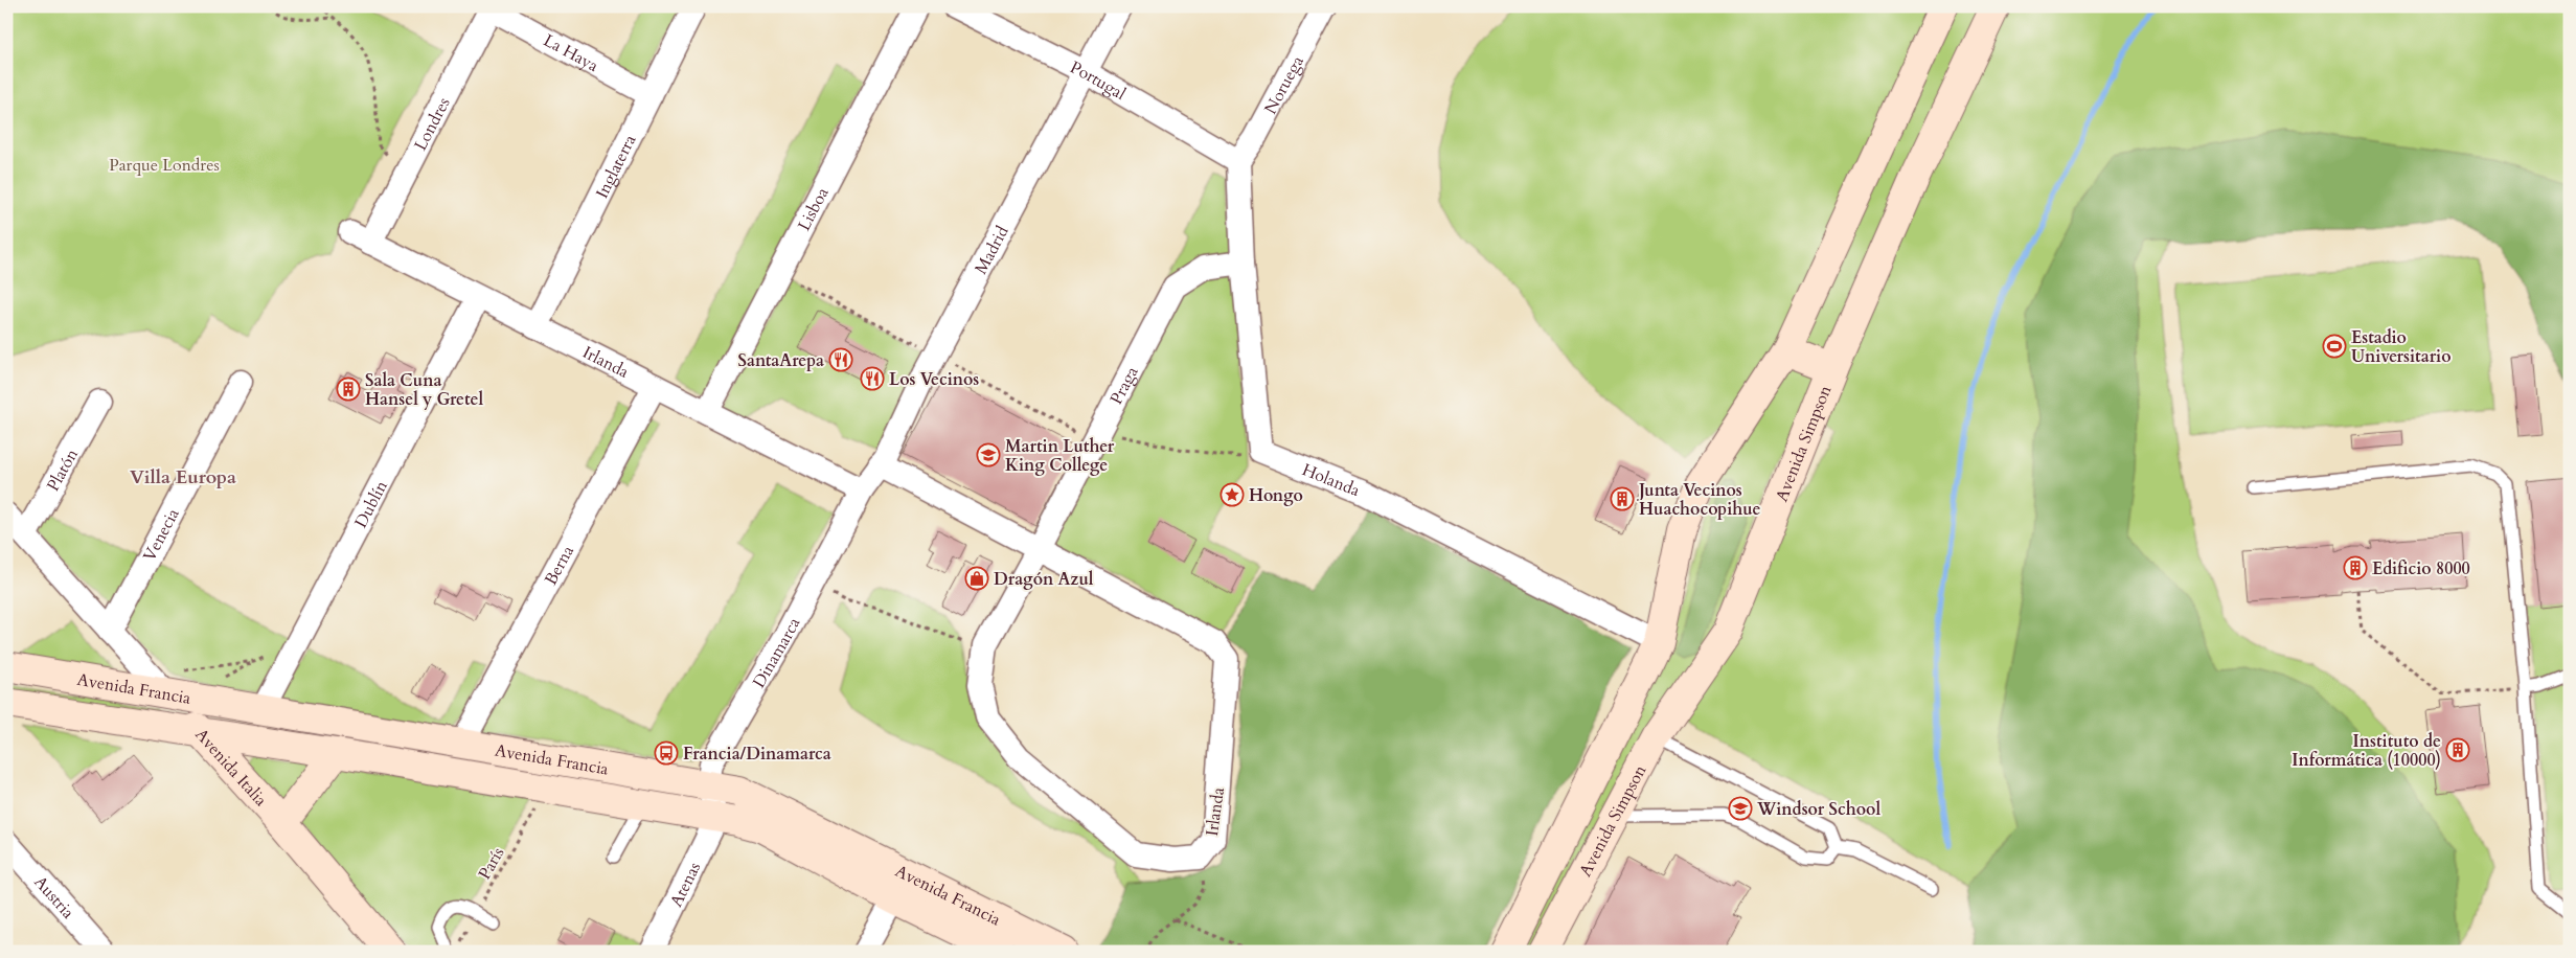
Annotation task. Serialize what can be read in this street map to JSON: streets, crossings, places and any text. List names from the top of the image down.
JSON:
{
  "streets": {
    "main road": ["Avenida Simpson", "Avenida Francia", "Avenida Italia"],
    "street": [
      "La Haya",
      "Portugal",
      "Noruega",
      "Londres",
      "Inglaterra",
      "Lisboa",
      "Madrid",
      "Irlanda",
      "Praga",
      "Platón",
      "Holanda",
      "Dublín",
      "Venecia",
      "Berna",
      "Dinamarca",
      "Atenas",
      "Austria"
    ],
    "path": ["París"]
  },
  "crossings": [
    ["La Haya", "Londres"],
    ["La Haya", "Inglaterra"],
    ["Portugal", "Noruega"],
    ["Portugal", "Madrid"],
    ["Londres", "Irlanda"],
    ["Inglaterra", "Irlanda"],
    ["Lisboa", "Irlanda"],
    ["Madrid", "Irlanda"],
    ["Madrid", "Dinamarca"],
    ["Irlanda", "Praga"],
    ["Irlanda", "Dublín"],
    ["Irlanda", "Berna"],
    ["Irlanda", "Dinamarca"],
    ["Avenida Simpson", "Holanda"],
    ["Platón", "Avenida Italia"],
    ["Dublín", "Avenida Francia"],
    ["Venecia", "Avenida Italia"],
    ["Berna", "Avenida Francia"],
    ["Dinamarca", "Avenida Francia"],
    ["Dinamarca", "Atenas"],
    ["Avenida Francia", "Avenida Italia"],
    ["Avenida Francia", "París"],
    ["Avenida Francia", "Atenas"]
  ],
  "districts": ["Villa Europa"],
  "parks": ["Parque Londres"],
  "places": {
    "sports": ["Estadio Universitario"],
    "restaurant": ["SantaArepa", "Los Vecinos"],
    "building": [
      "Sala Cuna Hansel y Gretel",
      "Junta Vecinos Huachocopihue",
      "Edificio 8000",
      "Instituto de Informática (10000)"
    ],
    "school or university": ["Martin Luther King College", "Windsor School"],
    "place": ["Hongo"],
    "shop": ["Dragón Azul"],
    "bus stop": ["Francia/Dinamarca"]
  }
}
